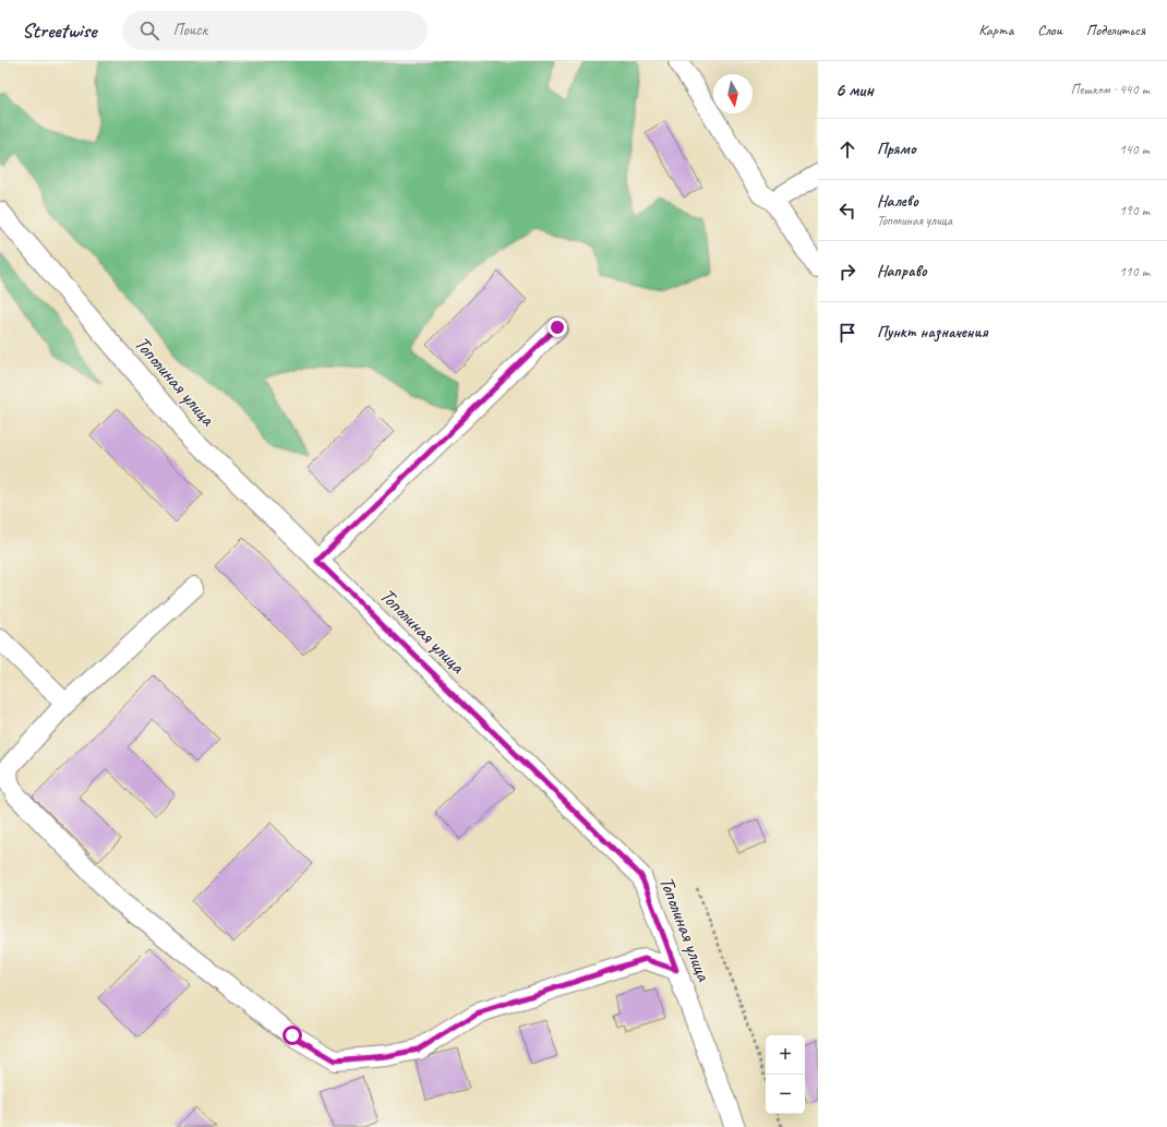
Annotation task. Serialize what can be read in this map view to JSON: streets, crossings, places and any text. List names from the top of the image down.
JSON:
{
  "streets": {
    "street": ["Тополиная улица"]
  },
  "north": "bottom",
  "page": {
    "header": "Streetwise",
    "search": "Поиск",
    "nav": ["Карта", "Слои", "Поделиться"],
    "heading": ["6 мин", "Пешком · 440 m"],
    "list": [
      ["Прямо", "140 m"],
      ["Налево", "Тополиная улица", "190 m"],
      ["Направо", "110 m"],
      "Пункт назначения"
    ],
    "map_buttons": ["+", "−"]
  }
}
